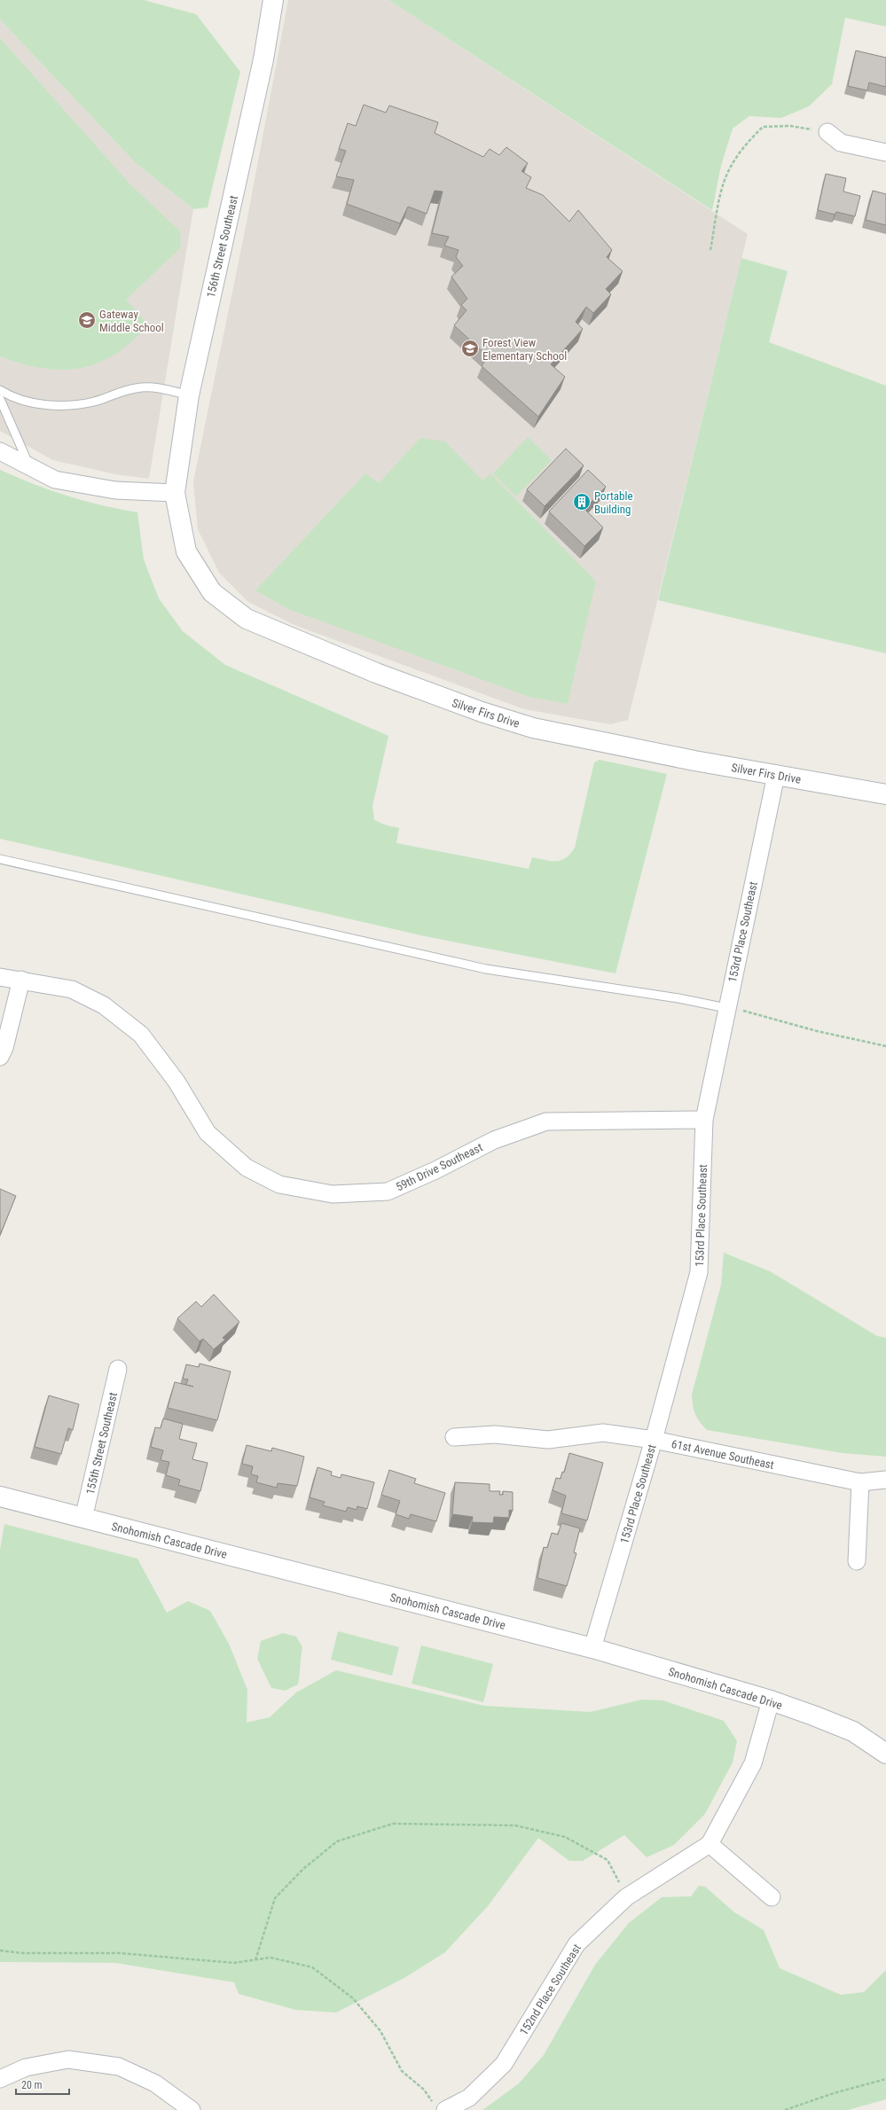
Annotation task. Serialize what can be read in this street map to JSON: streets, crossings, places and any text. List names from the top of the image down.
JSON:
{
  "streets": {
    "street": [
      "156th Street Southeast",
      "Silver Firs Drive",
      "153rd Place Southeast",
      "59th Drive Southeast",
      "155th Street Southeast",
      "61st Avenue Southeast",
      "Snohomish Cascade Drive",
      "152nd Place Southeast"
    ]
  },
  "crossings": [
    ["156th Street Southeast", "Silver Firs Drive"],
    ["Silver Firs Drive", "153rd Place Southeast"],
    ["153rd Place Southeast", "59th Drive Southeast"],
    ["153rd Place Southeast", "61st Avenue Southeast"],
    ["153rd Place Southeast", "Snohomish Cascade Drive"],
    ["155th Street Southeast", "Snohomish Cascade Drive"],
    ["Snohomish Cascade Drive", "152nd Place Southeast"]
  ],
  "places": {
    "school or university": ["Gateway Middle School", "Forest View Elementary School"],
    "building": ["Portable Building"]
  },
  "scale_bar": "20 m"
}
